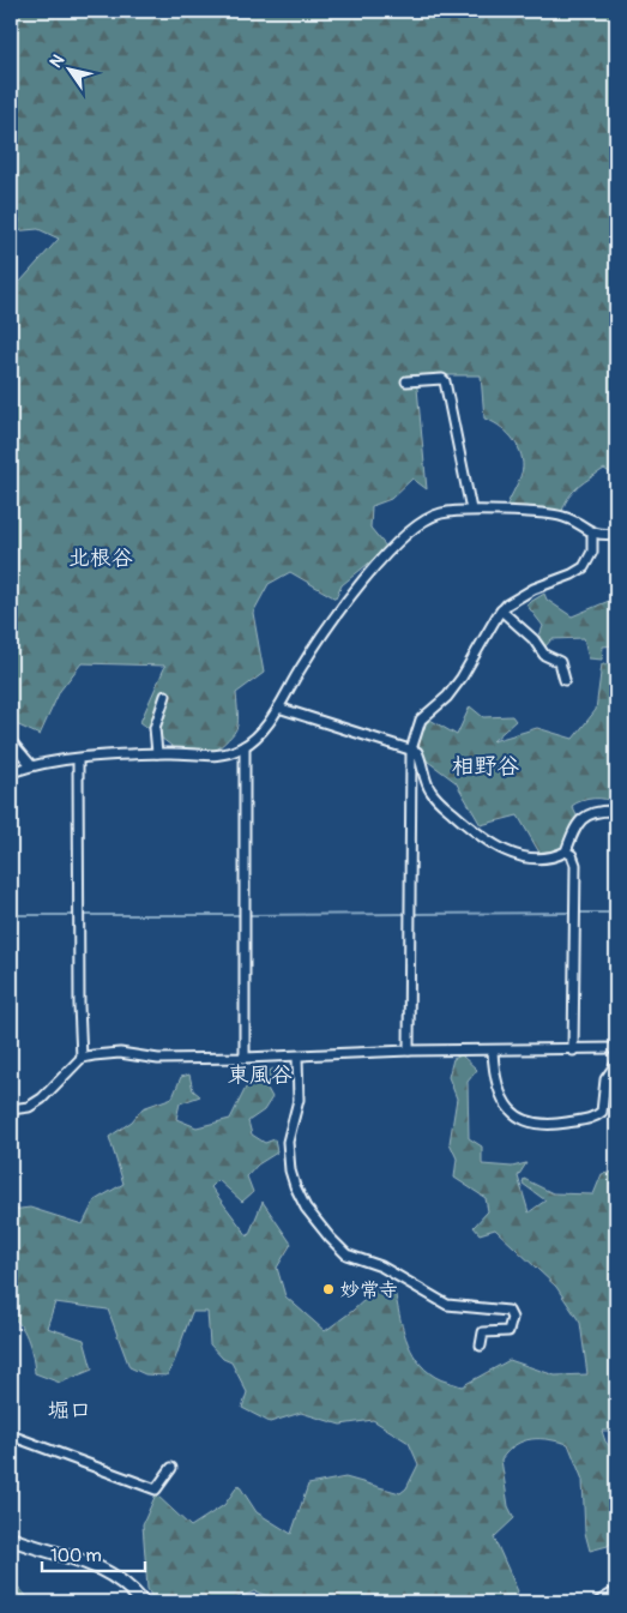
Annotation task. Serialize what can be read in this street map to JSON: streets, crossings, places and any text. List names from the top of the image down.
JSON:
{
  "districts": [
    "北根谷",
    "相野谷",
    "東風谷",
    "堀口"
  ],
  "places": ["妙常寺"],
  "scale_bar": "100 m",
  "north": "top left"
}
